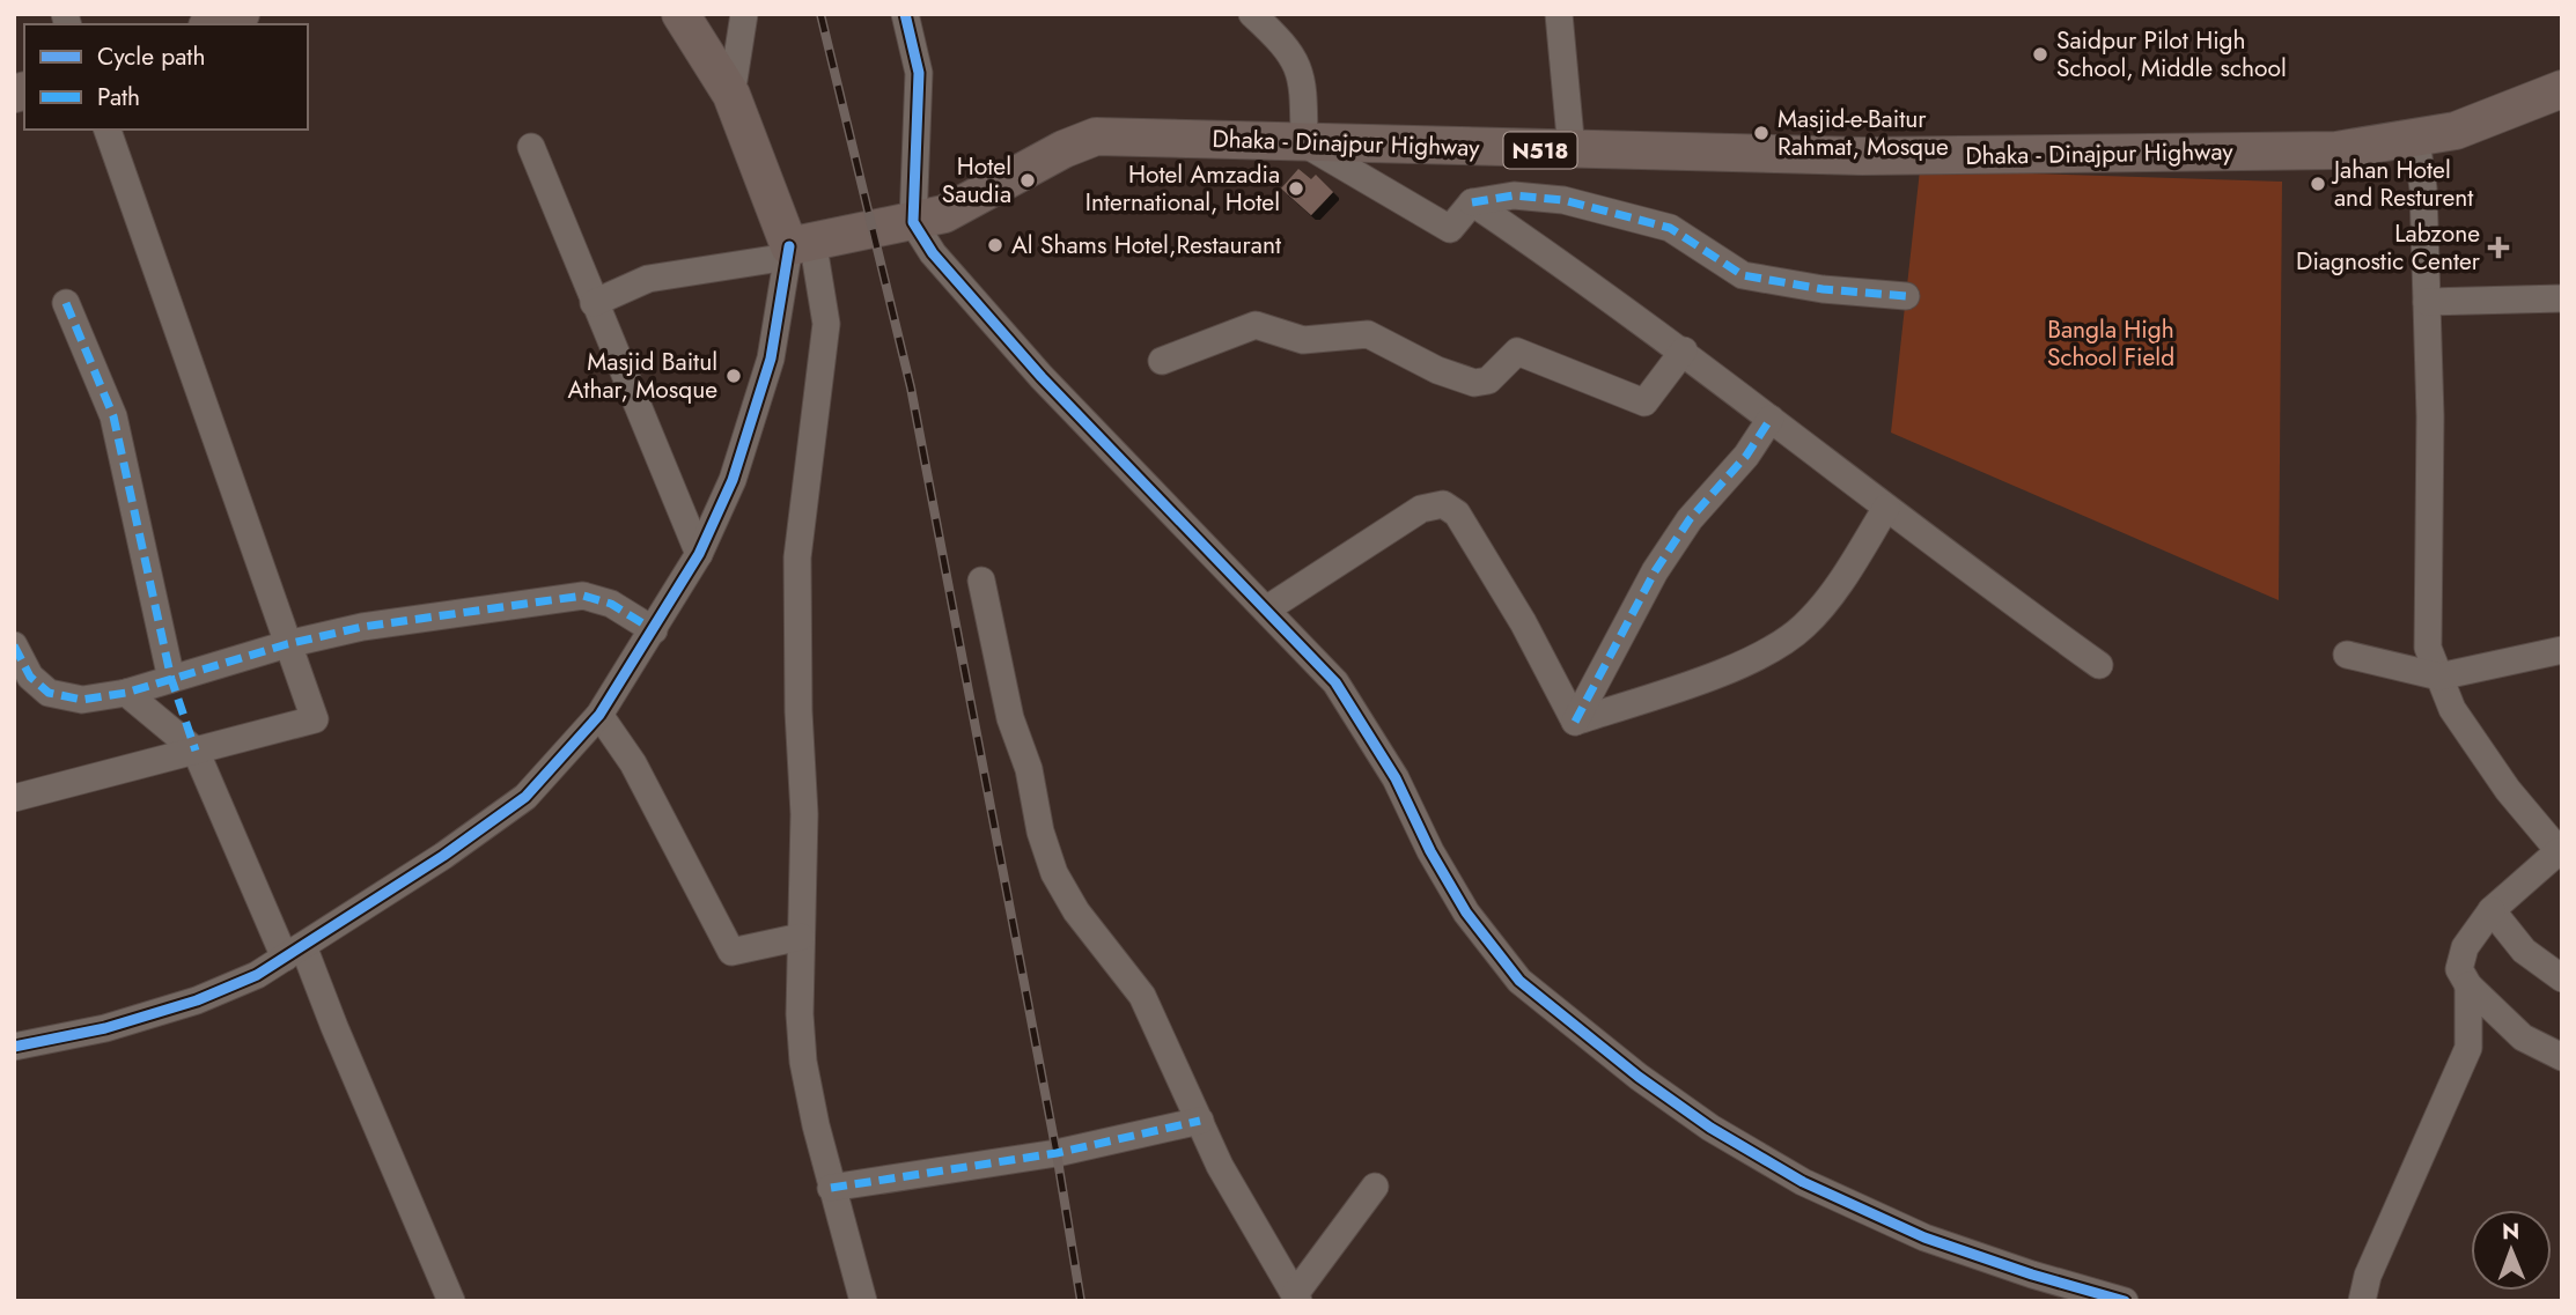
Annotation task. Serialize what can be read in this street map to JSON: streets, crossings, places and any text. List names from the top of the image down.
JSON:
{
  "streets": {
    "highway": ["Dhaka - Dinajpur Highway", "N518"]
  },
  "parks": ["Bangla High School Field"],
  "places": {
    "other": [
      "Saidpur Pilot High School, Middle school",
      "Masjid-e-Baitur Rahmat, Mosque",
      "Hotel Saudia",
      "Jahan Hotel and Resturent",
      "Hotel Amzadia International, Hotel",
      "Al Shams Hotel,Restaurant",
      "Masjid Baitul Athar, Mosque"
    ],
    "health": ["Labzone Diagnostic Center"]
  },
  "legend": ["Cycle path", "Path"],
  "north": "top"
}
